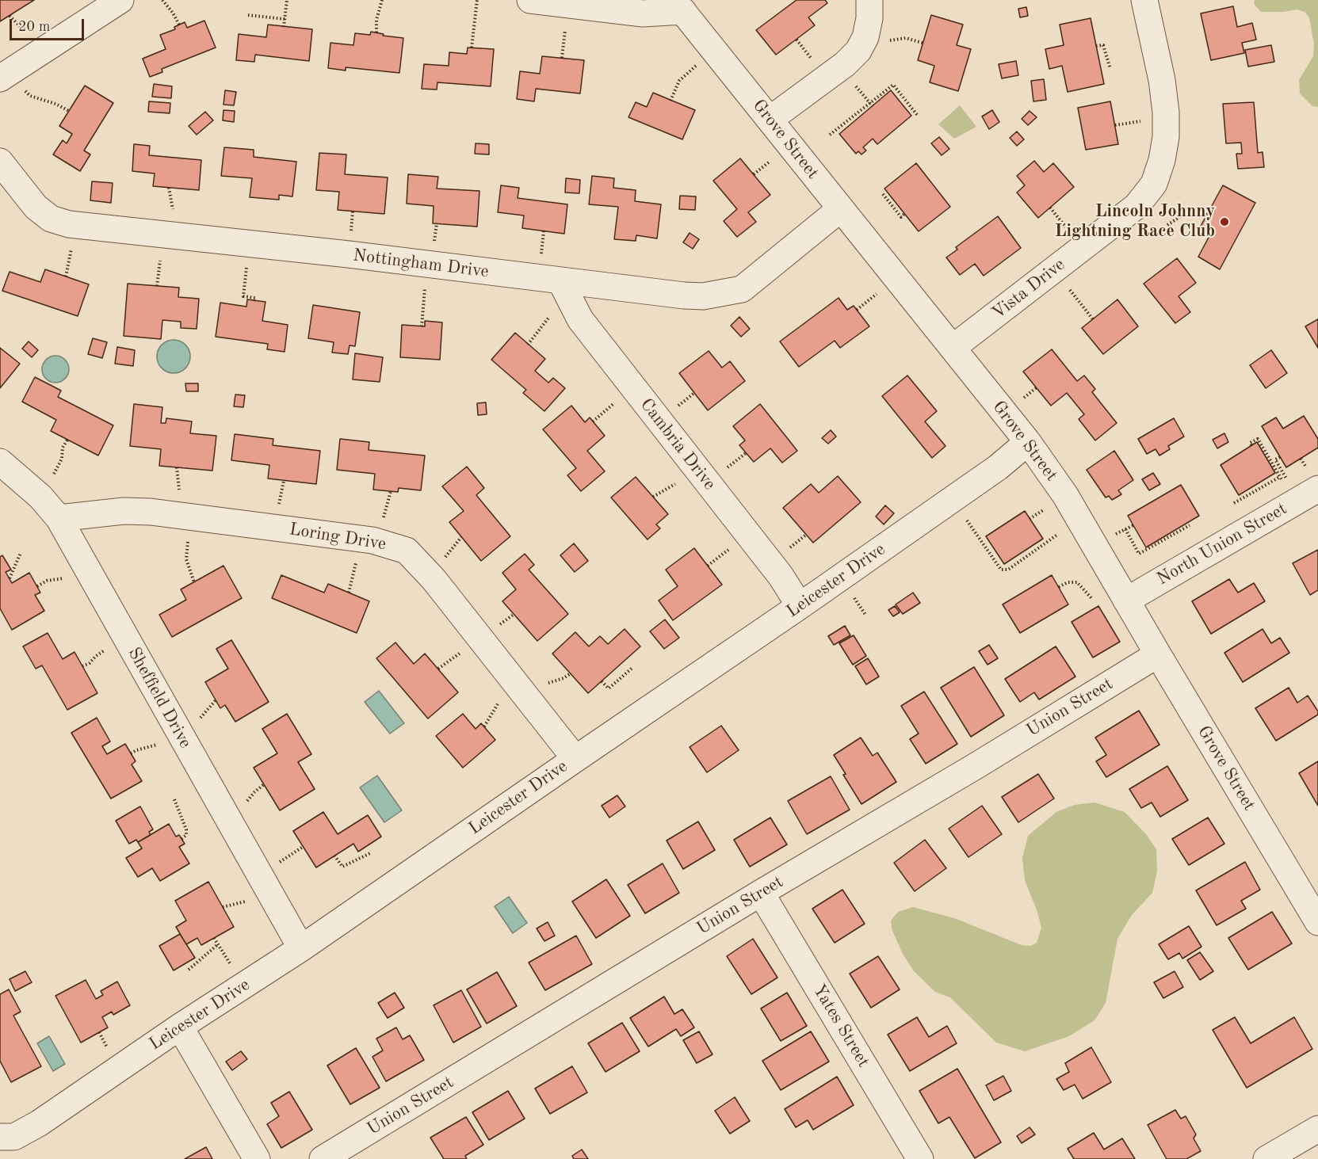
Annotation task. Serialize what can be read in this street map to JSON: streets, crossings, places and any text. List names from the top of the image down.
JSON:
{
  "streets": {
    "street": [
      "Grove Street",
      "Nottingham Drive",
      "Vista Drive",
      "Cambria Drive",
      "Loring Drive",
      "North Union Street",
      "Leicester Drive",
      "Sheffield Drive",
      "Union Street",
      "Yates Street"
    ]
  },
  "crossings": [
    ["Grove Street", "Nottingham Drive"],
    ["Grove Street", "Vista Drive"],
    ["Grove Street", "North Union Street"],
    ["Grove Street", "Leicester Drive"],
    ["Grove Street", "Union Street"],
    ["Nottingham Drive", "Cambria Drive"],
    ["Cambria Drive", "Leicester Drive"],
    ["Loring Drive", "Leicester Drive"],
    ["Loring Drive", "Sheffield Drive"],
    ["Leicester Drive", "Sheffield Drive"],
    ["Union Street", "Yates Street"]
  ],
  "places": ["Lincoln Johnny Lightning Race Club"],
  "scale_bar": "20 m"
}
